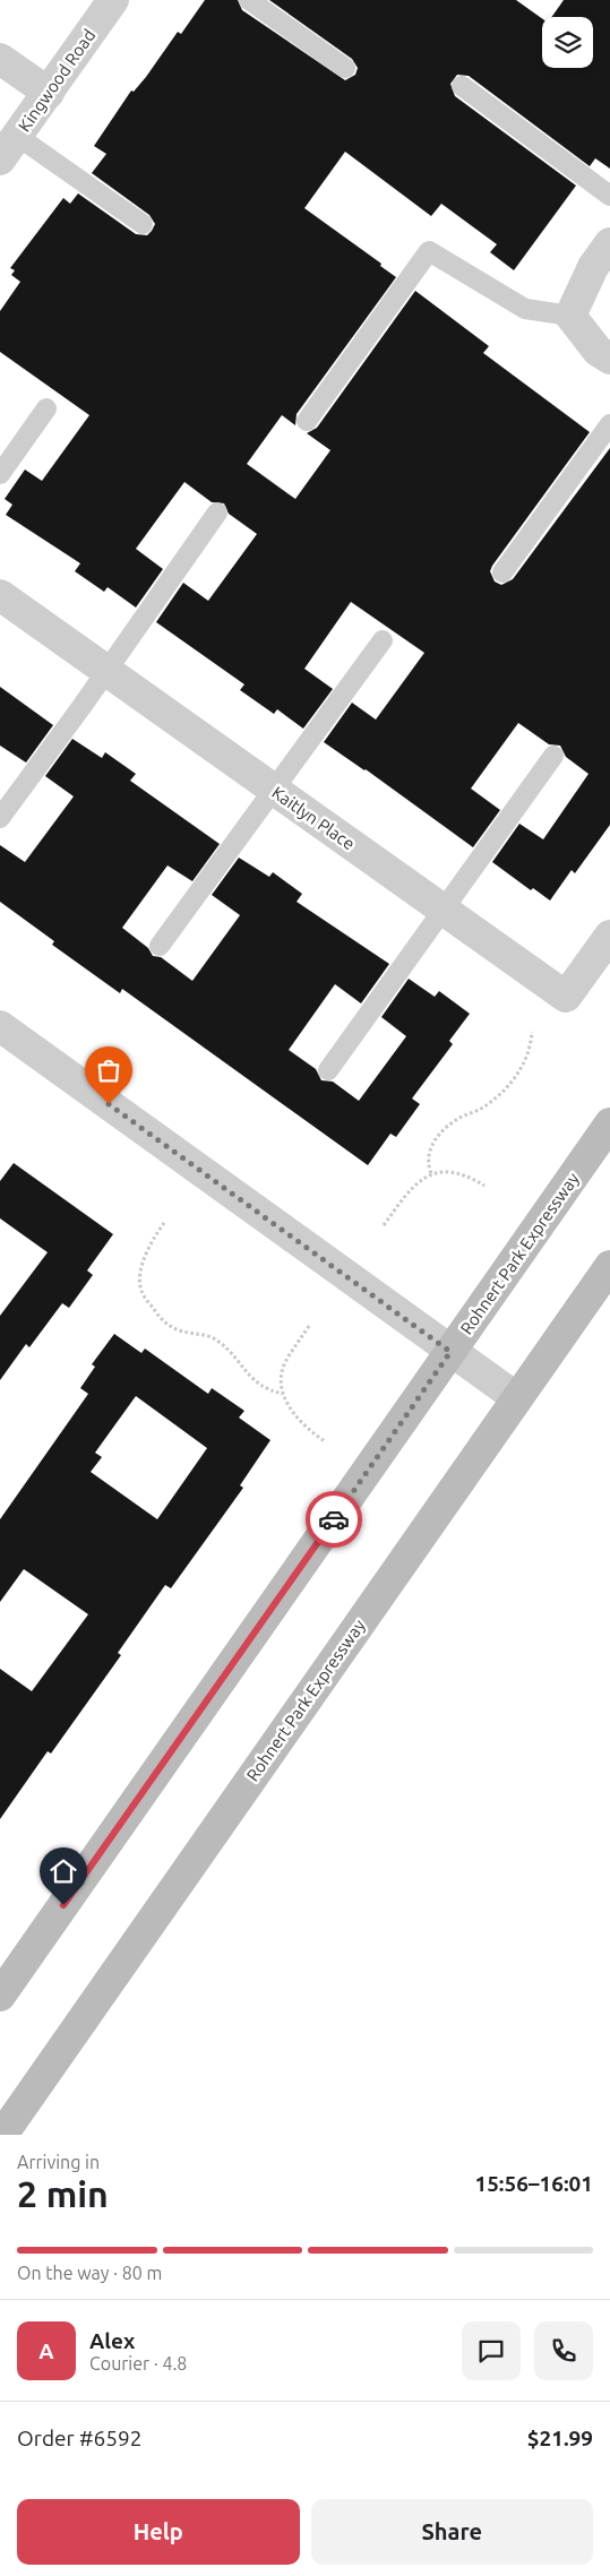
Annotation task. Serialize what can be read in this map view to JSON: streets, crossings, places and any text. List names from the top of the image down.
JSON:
{
  "streets": {
    "main road": ["Rohnert Park Expressway"],
    "street": ["Kingwood Road", "Kaitlyn Place"]
  },
  "page": {
    "heading": ["2 min", "Arriving in", "15:56–16:01"],
    "panel": [
      "Alex",
      "Courier · 4.8",
      "Order #6592",
      "$21.99"
    ],
    "bar": "On the way · 80 m",
    "round": "A",
    "buttons": ["Help", "Share"]
  }
}
